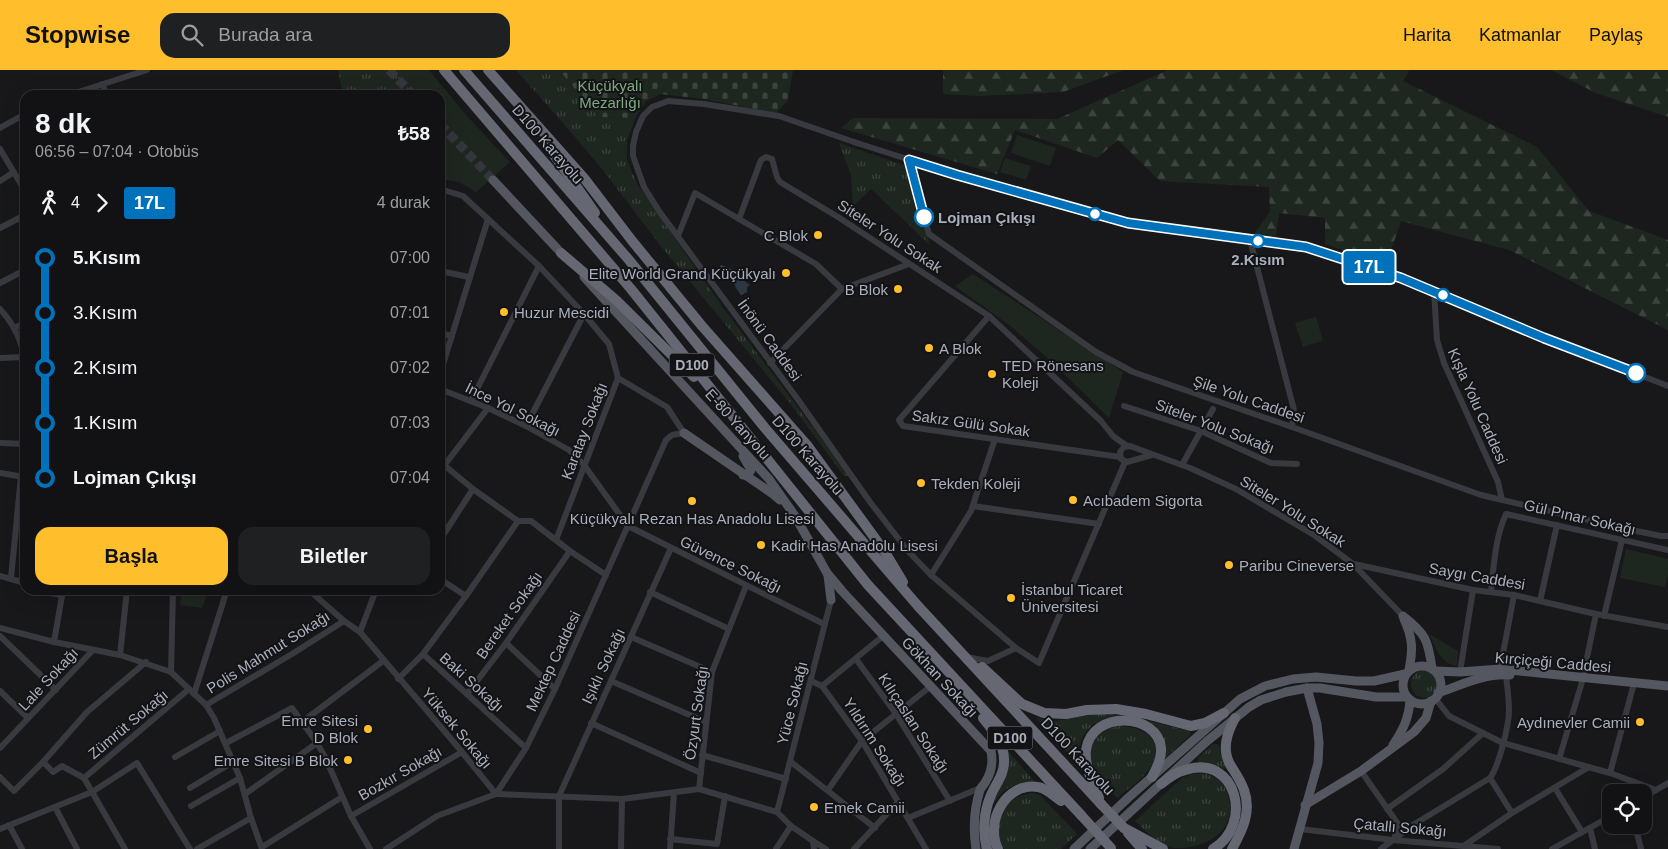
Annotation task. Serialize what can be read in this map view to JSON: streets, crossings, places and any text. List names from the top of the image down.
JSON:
{
  "streets": {
    "highway": ["D100 Karayolu", "D100"],
    "main road": ["E-80 Yanyolu", "Kırçiçeği Caddesi", "Gökhan Sokağı"],
    "street": [
      "Siteler Yolu Sokak",
      "İnönü Caddesi",
      "Şile Yolu Caddesi",
      "Kışla Yolu Caddesi",
      "İnce Yol Sokağı",
      "Sakız Gülü Sokak",
      "Siteler Yolu Sokağı",
      "Karatay Sokağı",
      "Gül Pınar Sokağı",
      "Güvence Sokağı",
      "Saygı Caddesi",
      "Bereket Sokağı",
      "Polis Mahmut Sokağı",
      "Mektep Caddesi",
      "Işıklı Sokağı",
      "Lale Sokağı",
      "Baki Sokağı",
      "Yüce Sokağı",
      "Özyurt Sokağı",
      "Kılıçaslan Sokağı",
      "Zümrüt Sokağı",
      "Yüksek Sokağı",
      "Yıldırım Sokağı",
      "Bozkır Sokağı",
      "Çatallı Sokağı"
    ]
  },
  "crossings": [
    ["Siteler Yolu Sokak", "Sakız Gülü Sokak"],
    ["Siteler Yolu Sokak", "Saygı Caddesi"],
    ["İnönü Caddesi", "Şile Yolu Caddesi"],
    ["Şile Yolu Caddesi", "Kışla Yolu Caddesi"],
    ["İnce Yol Sokağı", "Karatay Sokağı"],
    ["İnce Yol Sokağı", "Güvence Sokağı"],
    ["İnce Yol Sokağı", "Mektep Caddesi"],
    ["E-80 Yanyolu", "Gökhan Sokağı"],
    ["Gül Pınar Sokağı", "Saygı Caddesi"],
    ["Güvence Sokağı", "Mektep Caddesi"],
    ["Güvence Sokağı", "Işıklı Sokağı"],
    ["Güvence Sokağı", "Yüce Sokağı"],
    ["Güvence Sokağı", "Özyurt Sokağı"],
    ["Bereket Sokağı", "Baki Sokağı"],
    ["Polis Mahmut Sokağı", "Yüksek Sokağı"],
    ["Mektep Caddesi", "Baki Sokağı"],
    ["Mektep Caddesi", "Yüksek Sokağı"],
    ["Yüce Sokağı", "Yıldırım Sokağı"],
    ["Yüksek Sokağı", "Bozkır Sokağı"]
  ],
  "parks": ["Küçükyalı Mezarlığı"],
  "places": [
    "Lojman Çıkışı",
    "C Blok",
    "2.Kısım",
    "Elite World Grand Küçükyalı",
    "B Blok",
    "Huzur Mescidi",
    "A Blok",
    "TED Rönesans Koleji",
    "Tekden Koleji",
    "Acıbadem Sigorta",
    "Küçükyalı Rezan Has Anadolu Lisesi",
    "Kadir Has Anadolu Lisesi",
    "Paribu Cineverse",
    "İstanbul Ticaret Üniversitesi",
    "Aydınevler Camii",
    "Emre Sitesi D Blok",
    "Emre Sitesi B Blok",
    "Emek Camii"
  ],
  "lines": ["bus line 17L"],
  "page": {
    "header": "Stopwise",
    "search": "Burada ara",
    "nav": ["Harita", "Katmanlar", "Paylaş"],
    "on_map": "17L",
    "heading": ["8 dk", "06:56 – 07:04 · Otobüs", "₺58"],
    "legs": ["4", "17L", "4 durak"],
    "list": [
      {
        "name": "5.Kısım",
        "value": "07:00"
      },
      {
        "name": "3.Kısım",
        "value": "07:01"
      },
      {
        "name": "2.Kısım",
        "value": "07:02"
      },
      {
        "name": "1.Kısım",
        "value": "07:03"
      },
      {
        "name": "Lojman Çıkışı",
        "value": "07:04"
      }
    ],
    "buttons": ["Başla", "Biletler"]
  }
}
